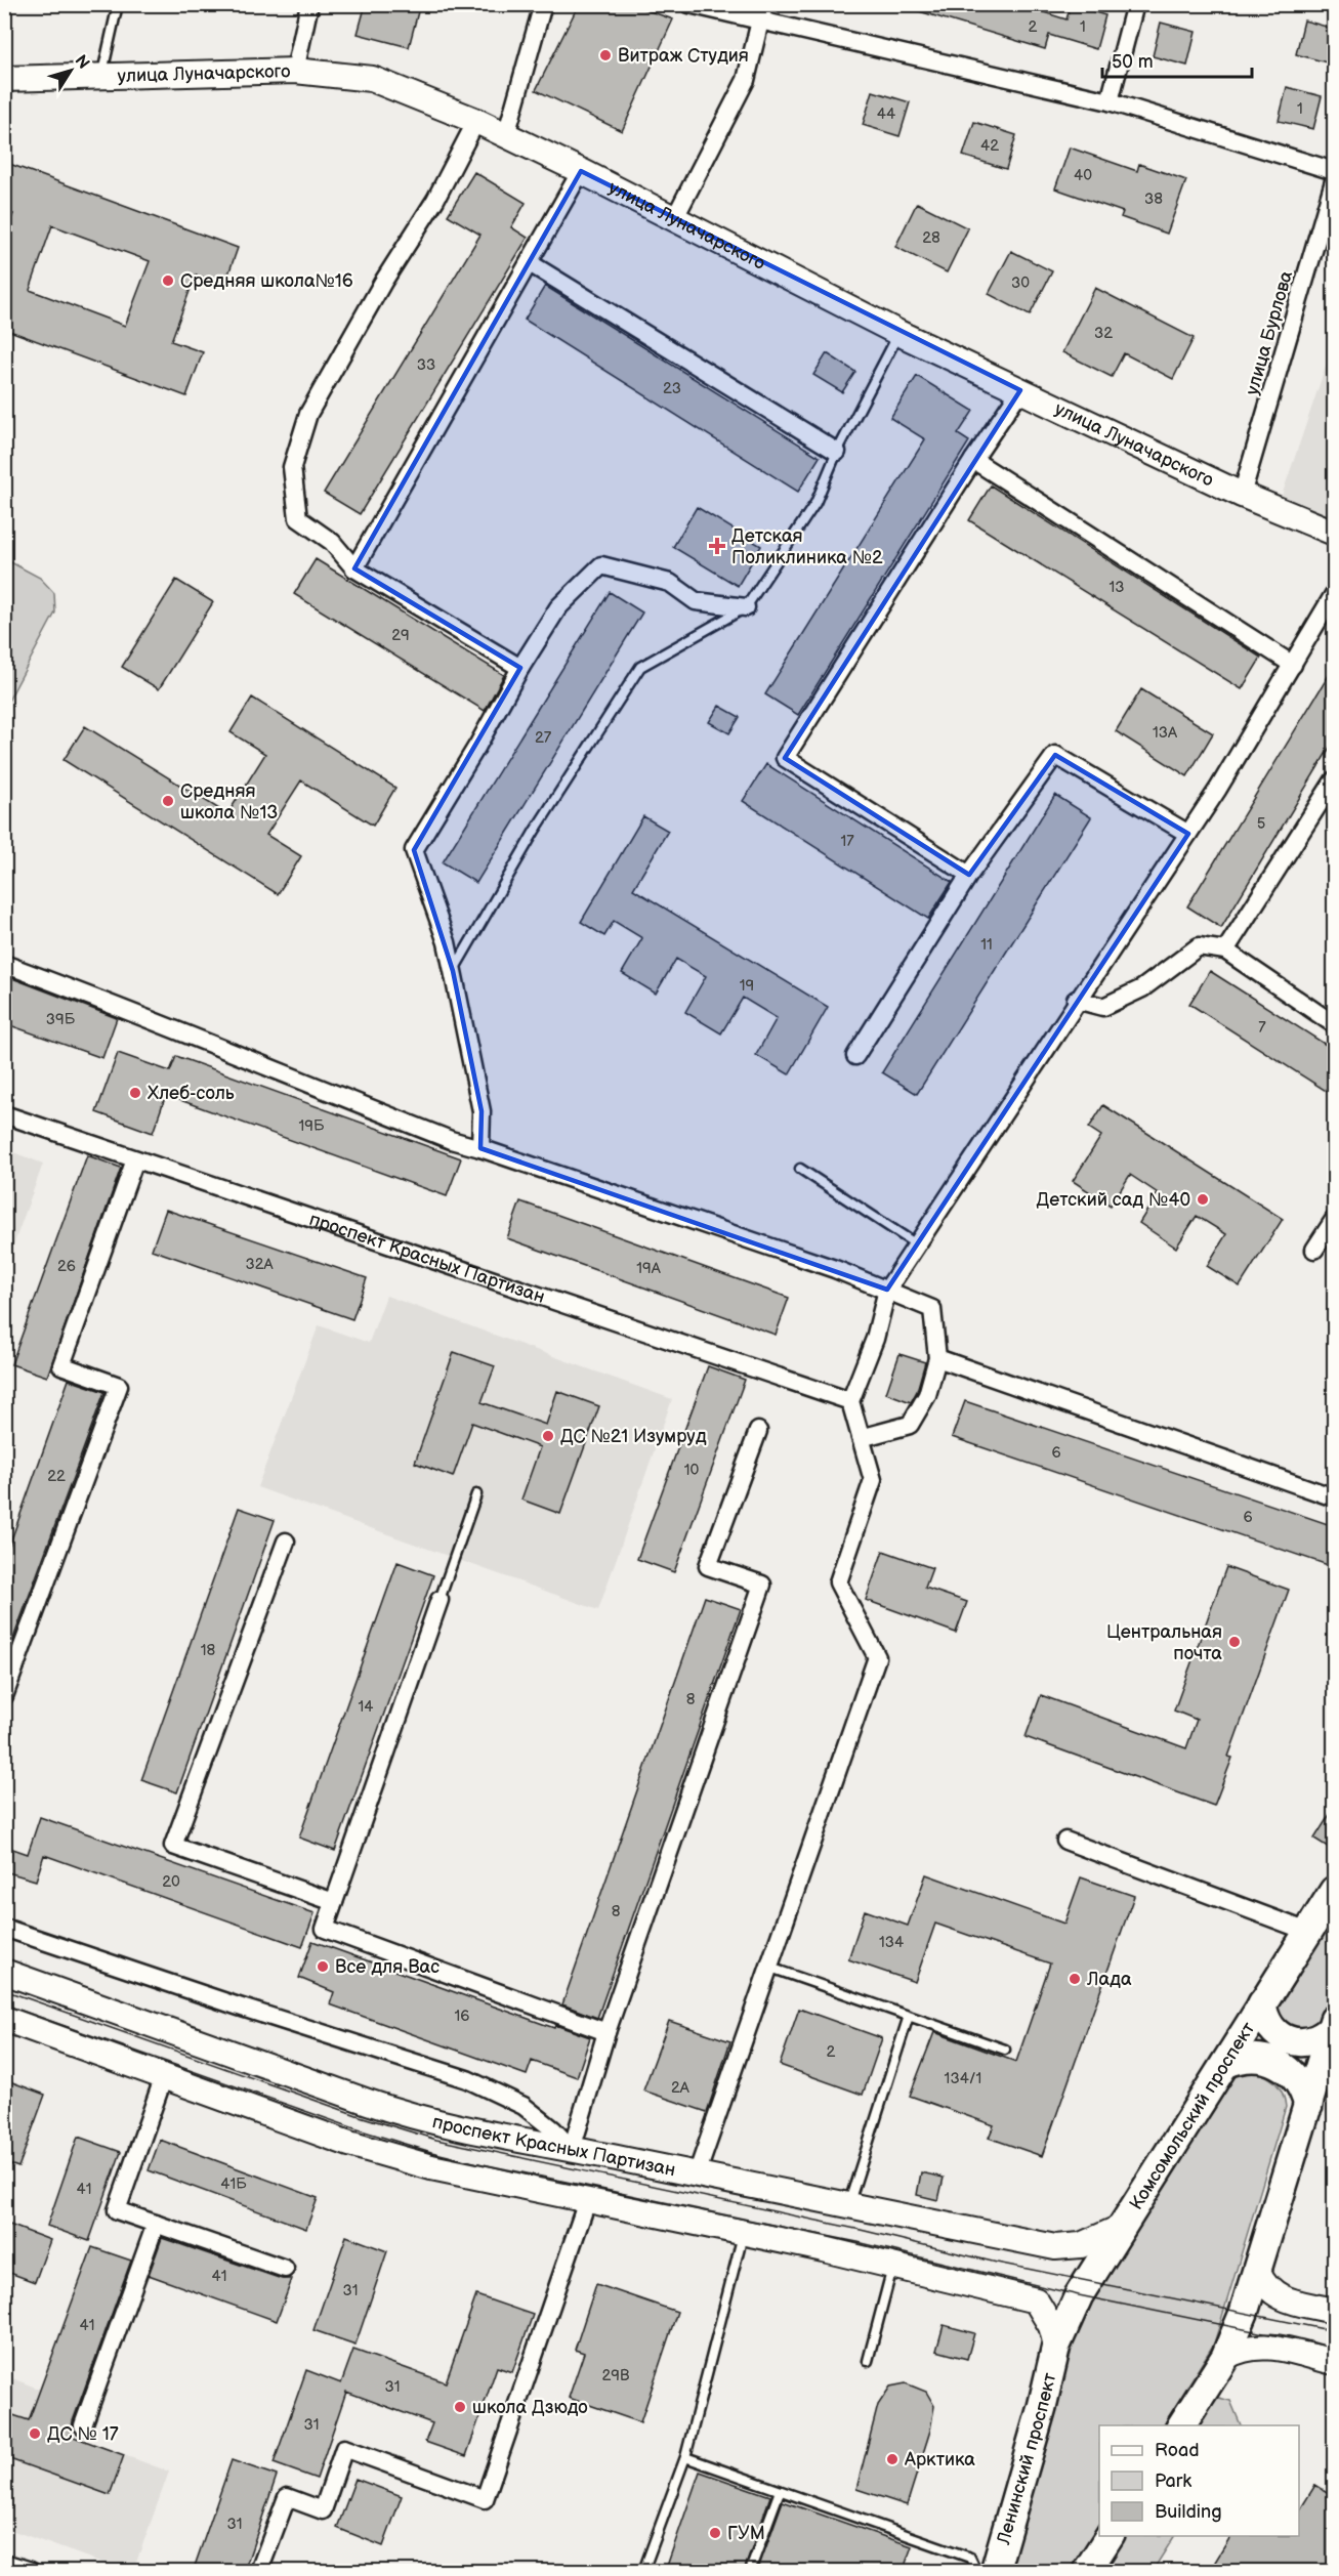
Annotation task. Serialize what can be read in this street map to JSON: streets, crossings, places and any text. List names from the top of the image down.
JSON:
{
  "streets": {
    "main road": [
      "улица Луначарского",
      "проспект Красных Партизан",
      "Комсомольский проспект",
      "Ленинский проспект"
    ],
    "street": ["улица Бурлова"]
  },
  "crossings": [
    ["улица Луначарского", "улица Бурлова"],
    ["проспект Красных Партизан", "Комсомольский проспект"],
    ["Комсомольский проспект", "Ленинский проспект"]
  ],
  "places": {
    "other": [
      "Витраж Студия",
      "Средняя школа№16",
      "Средняя школа №13",
      "Хлеб-соль",
      "Детский сад №40",
      "ДС №21 Изумруд",
      "Центральная почта",
      "Все для Вас",
      "Лада",
      "школа Дзюдо",
      "ДС № 17",
      "Арктика",
      "ГУМ"
    ],
    "health": ["Детская Поликлиника №2"]
  },
  "house_numbers": [
    "2",
    "1",
    "1",
    "44",
    "42",
    "40",
    "38",
    "28",
    "30",
    "32",
    "33",
    "23",
    "13",
    "29",
    "13А",
    "27",
    "5",
    "17",
    "11",
    "19",
    "39Б",
    "7",
    "19Б",
    "32А",
    "26",
    "19А",
    "6",
    "10",
    "22",
    "6",
    "18",
    "8",
    "14",
    "20",
    "8",
    "134",
    "16",
    "2",
    "134/1",
    "2А",
    "41Б",
    "41",
    "41",
    "31",
    "41",
    "29В",
    "31",
    "31",
    "31"
  ],
  "legend": ["Road", "Park", "Building"],
  "scale_bar": "50 m",
  "north": "top right"
}
